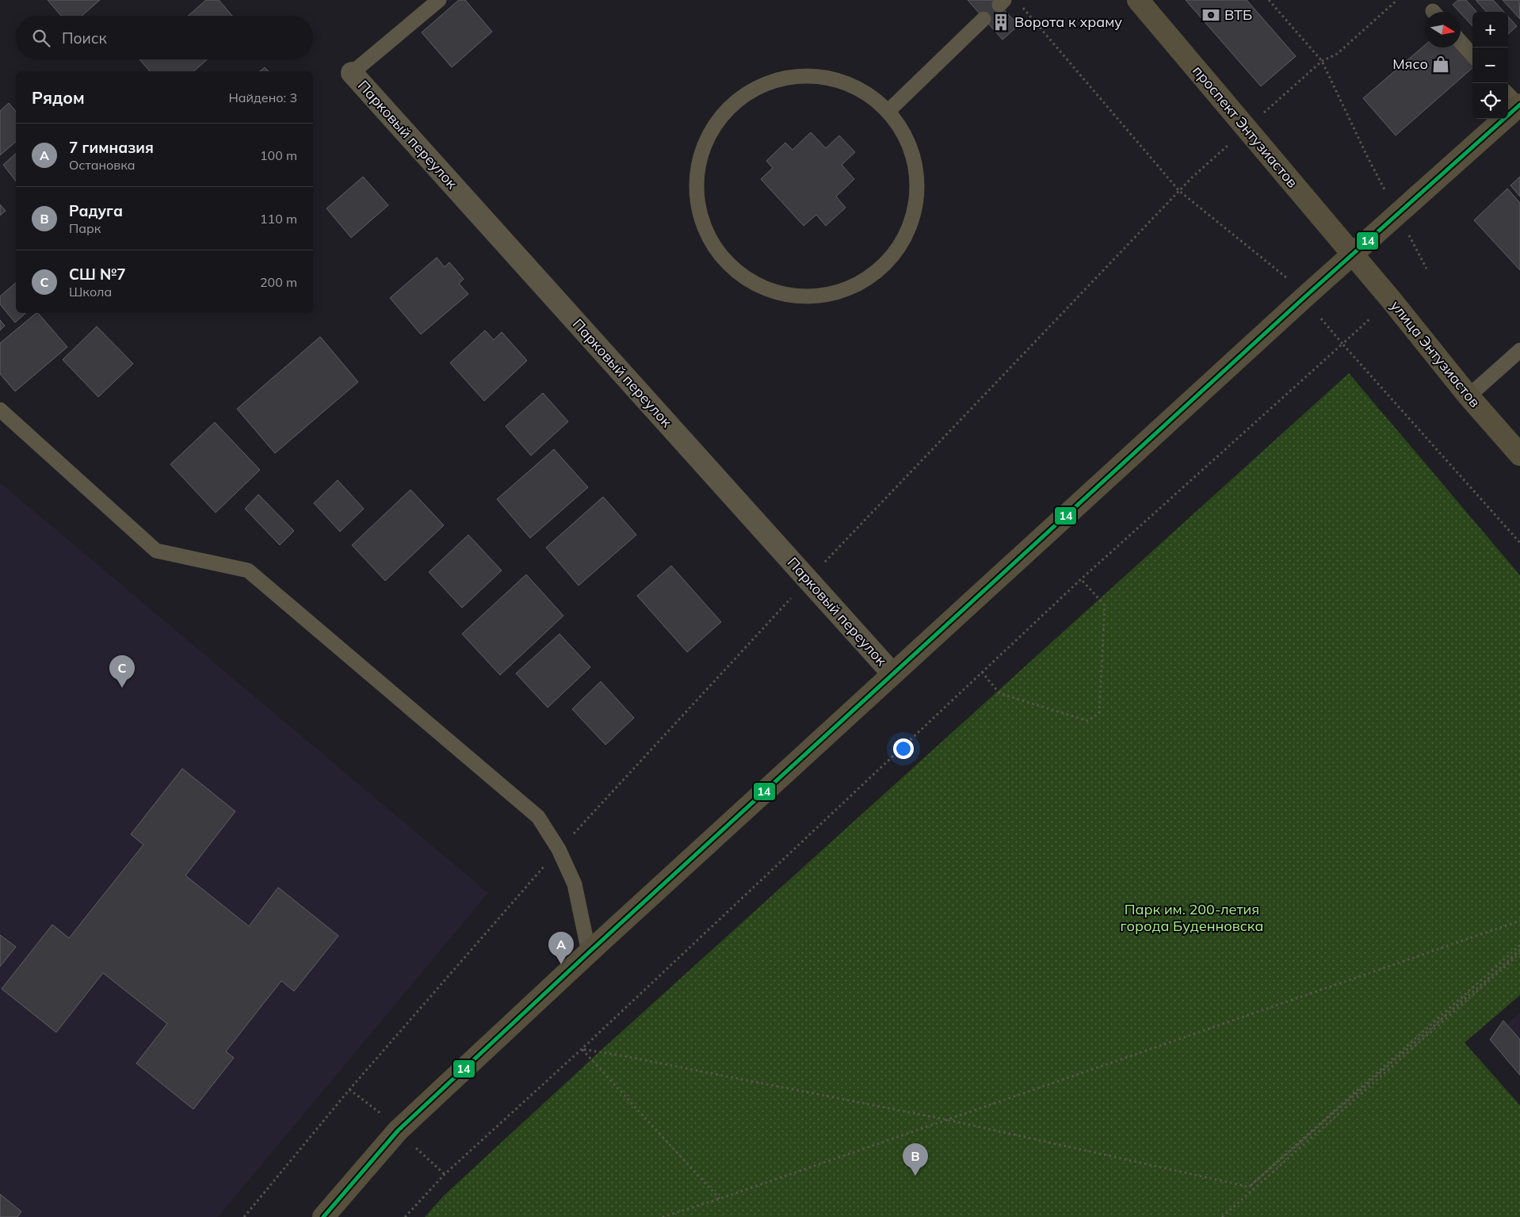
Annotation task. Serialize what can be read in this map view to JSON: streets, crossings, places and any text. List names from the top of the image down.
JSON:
{
  "streets": {
    "street": ["проспект Энтузиастов", "Парковый переулок", "улица Энтузиастов"]
  },
  "crossings": [
    ["проспект Энтузиастов", "улица Энтузиастов"]
  ],
  "parks": ["Парк им. 200-летия города Буденновска"],
  "places": {
    "bank": ["ВТБ"],
    "building": ["Ворота к храму"],
    "shop": ["Мясо"]
  },
  "lines": ["transit line 14"],
  "north": "right",
  "page": {
    "map_buttons": ["+", "−"],
    "search": "Поиск",
    "heading": ["Рядом", "Найдено: 3"],
    "list": [
      {
        "mark": "A",
        "name": "7 гимназия",
        "note": "Остановка",
        "value": "100 m"
      },
      {
        "mark": "B",
        "name": "Радуга",
        "note": "Парк",
        "value": "110 m"
      },
      {
        "mark": "C",
        "name": "СШ №7",
        "note": "Школа",
        "value": "200 m"
      }
    ],
    "pins": ["C", "A", "B"]
  }
}
